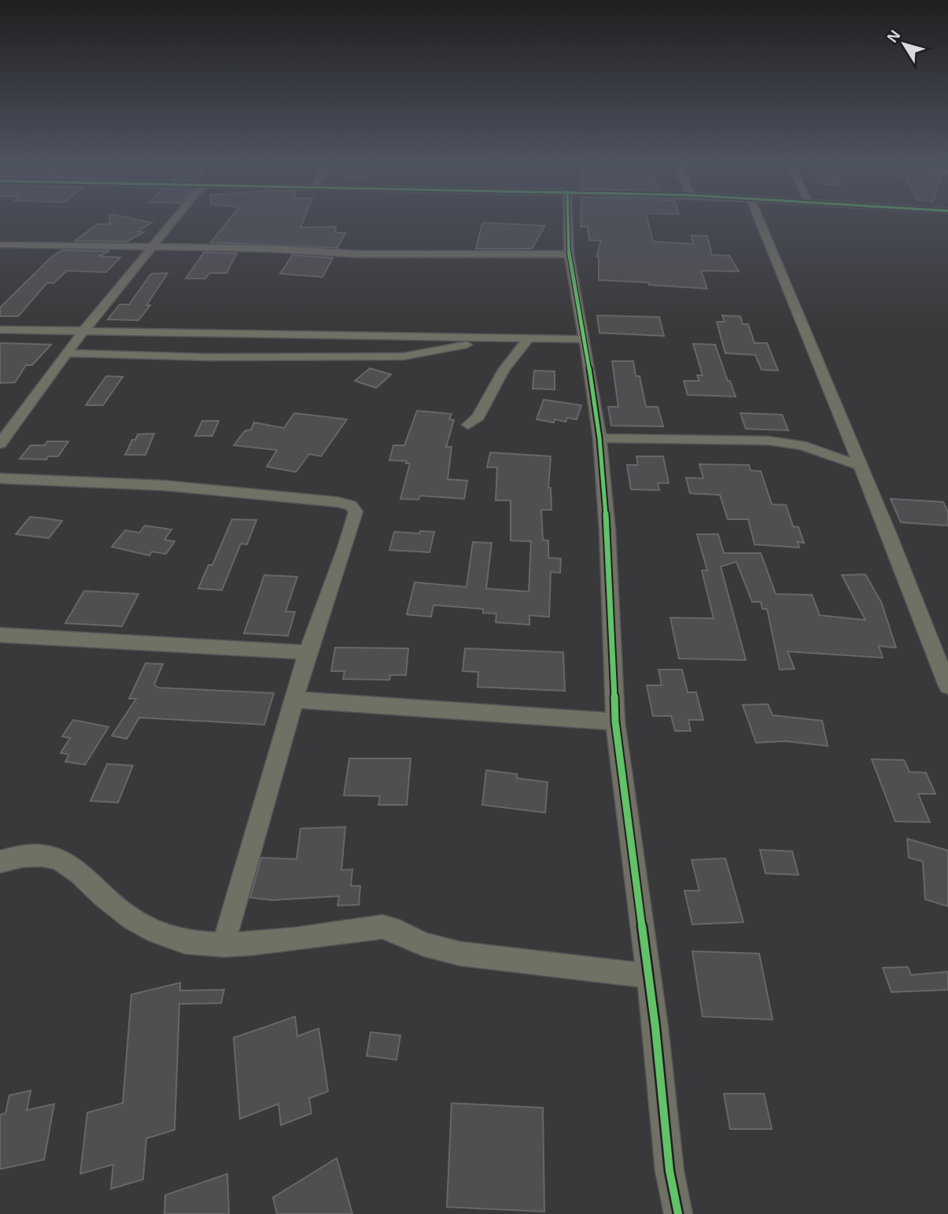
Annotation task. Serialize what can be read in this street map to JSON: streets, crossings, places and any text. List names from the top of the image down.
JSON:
{
  "north": "top left"
}
